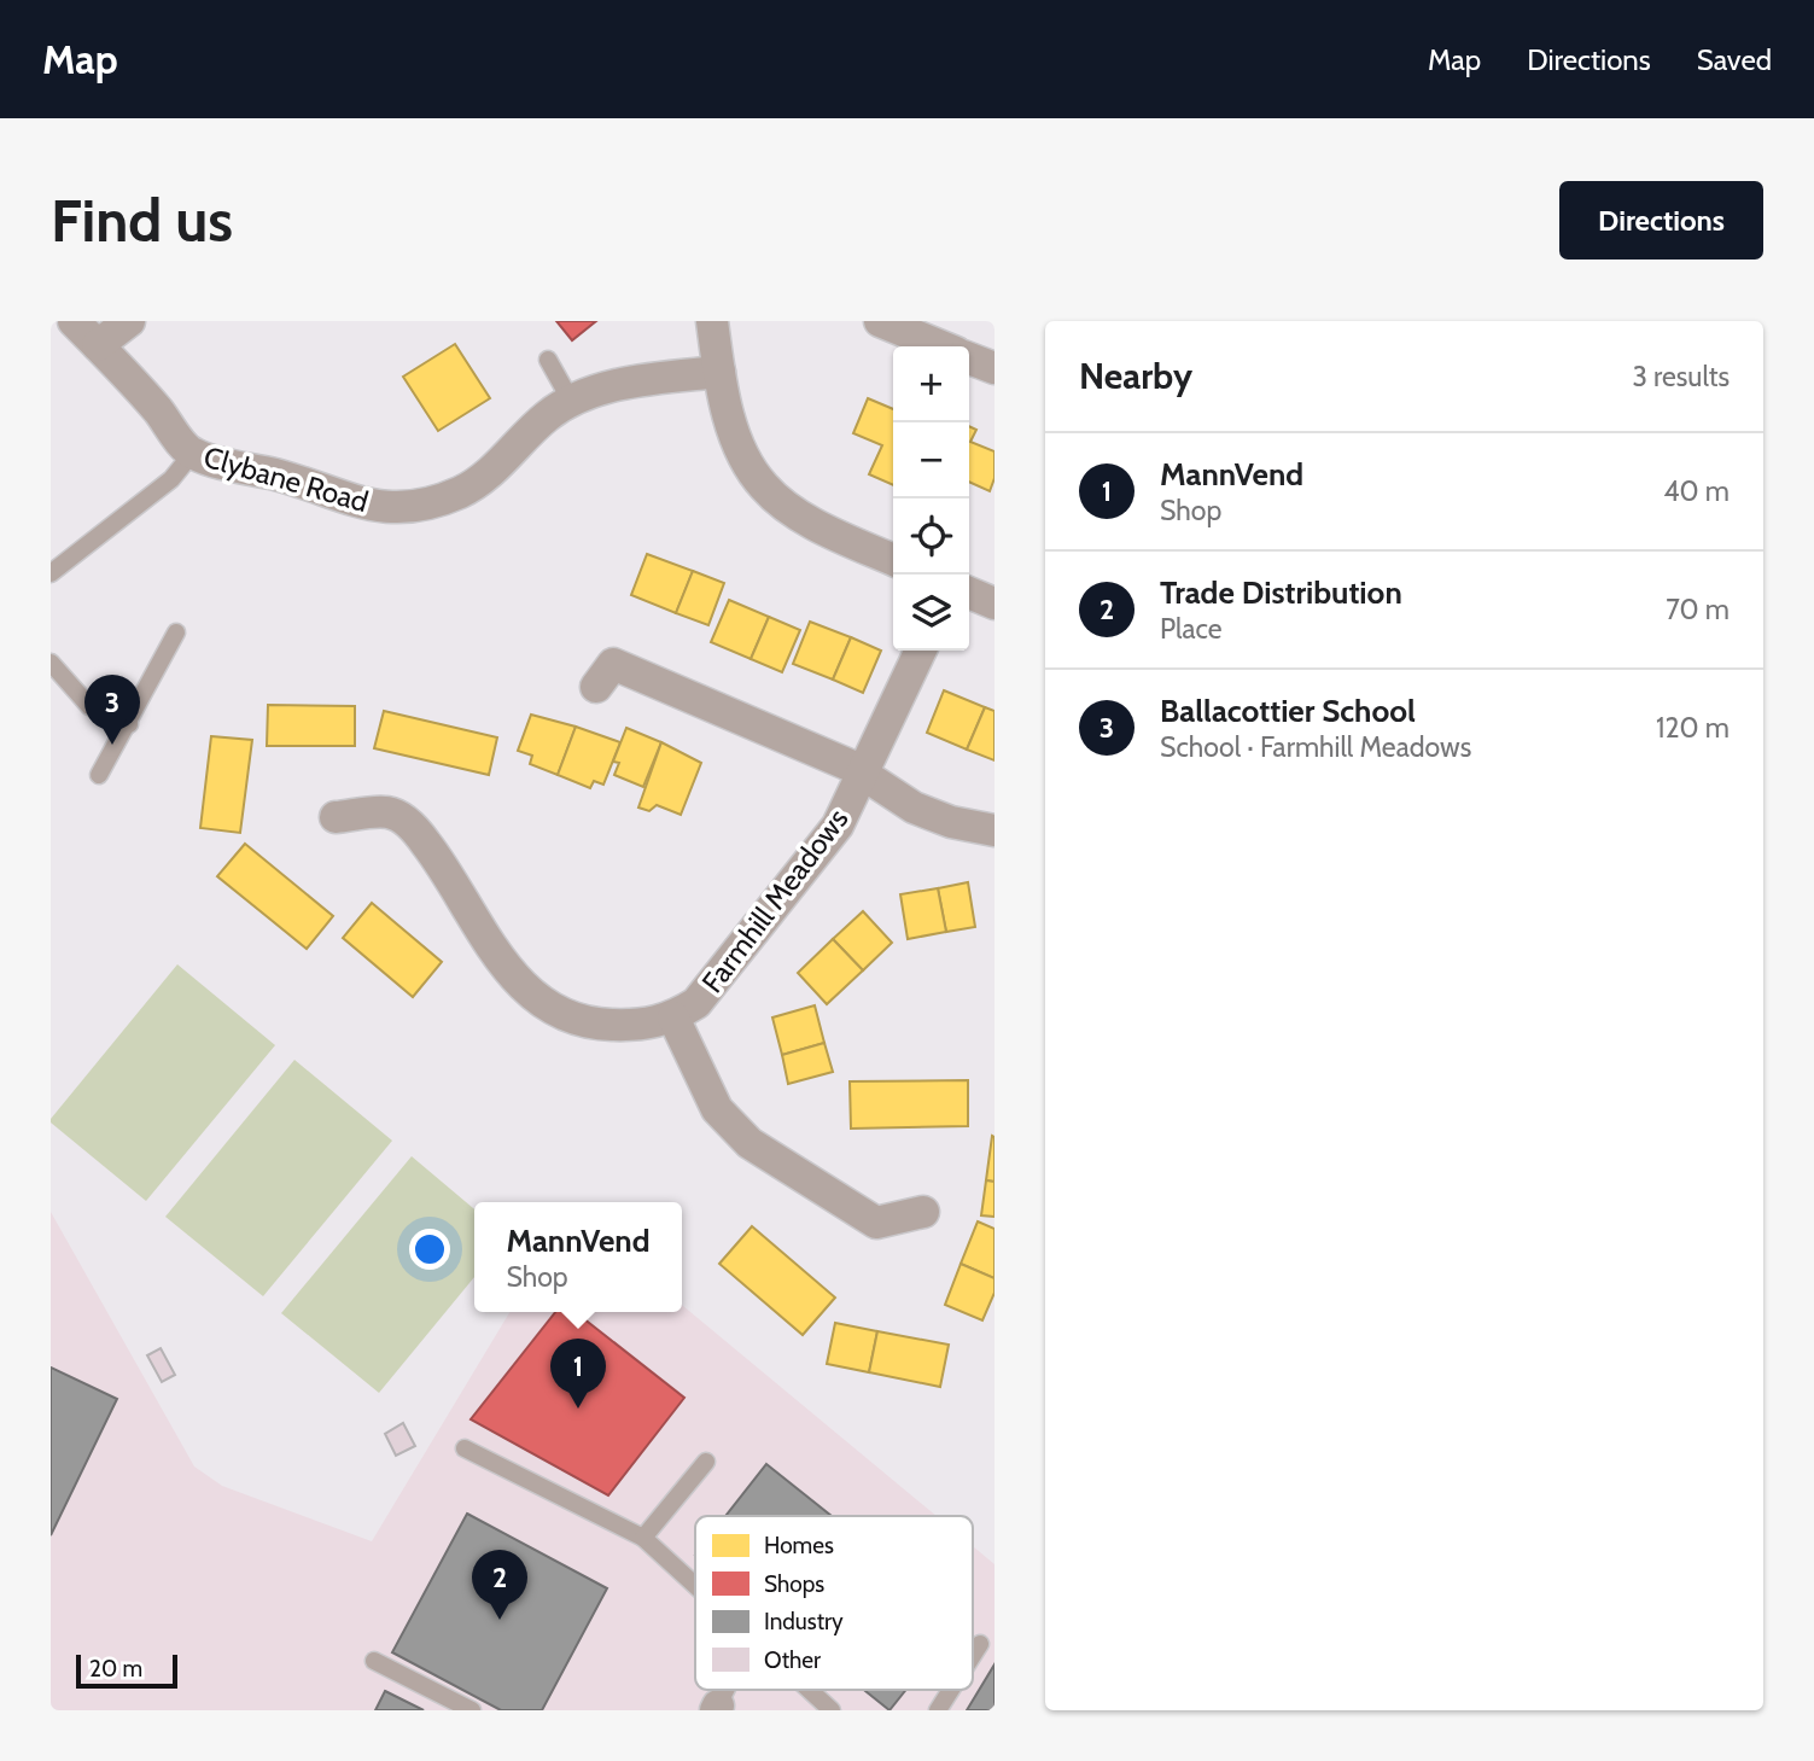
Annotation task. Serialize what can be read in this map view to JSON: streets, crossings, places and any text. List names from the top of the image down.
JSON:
{
  "streets": {
    "street": ["Clybane Road", "Farmhill Meadows"]
  },
  "legend": [
    "Homes",
    "Shops",
    "Industry",
    "Other"
  ],
  "scale_bar": "20 m",
  "page": {
    "header": "Map",
    "nav": ["Map", "Directions", "Saved"],
    "buttons": "Directions",
    "title": "Find us",
    "heading": ["Nearby", "3 results"],
    "map_buttons": ["+", "−"],
    "list": [
      {
        "mark": "1",
        "name": "MannVend",
        "note": "Shop",
        "value": "40 m"
      },
      {
        "mark": "2",
        "name": "Trade Distribution",
        "note": "Place",
        "value": "70 m"
      },
      {
        "mark": "3",
        "name": "Ballacottier School",
        "note": "School · Farmhill Meadows",
        "value": "120 m"
      }
    ],
    "pins": ["3", "1", "2"],
    "popup": ["MannVend", "Shop"],
    "scale": "20 m"
  }
}
